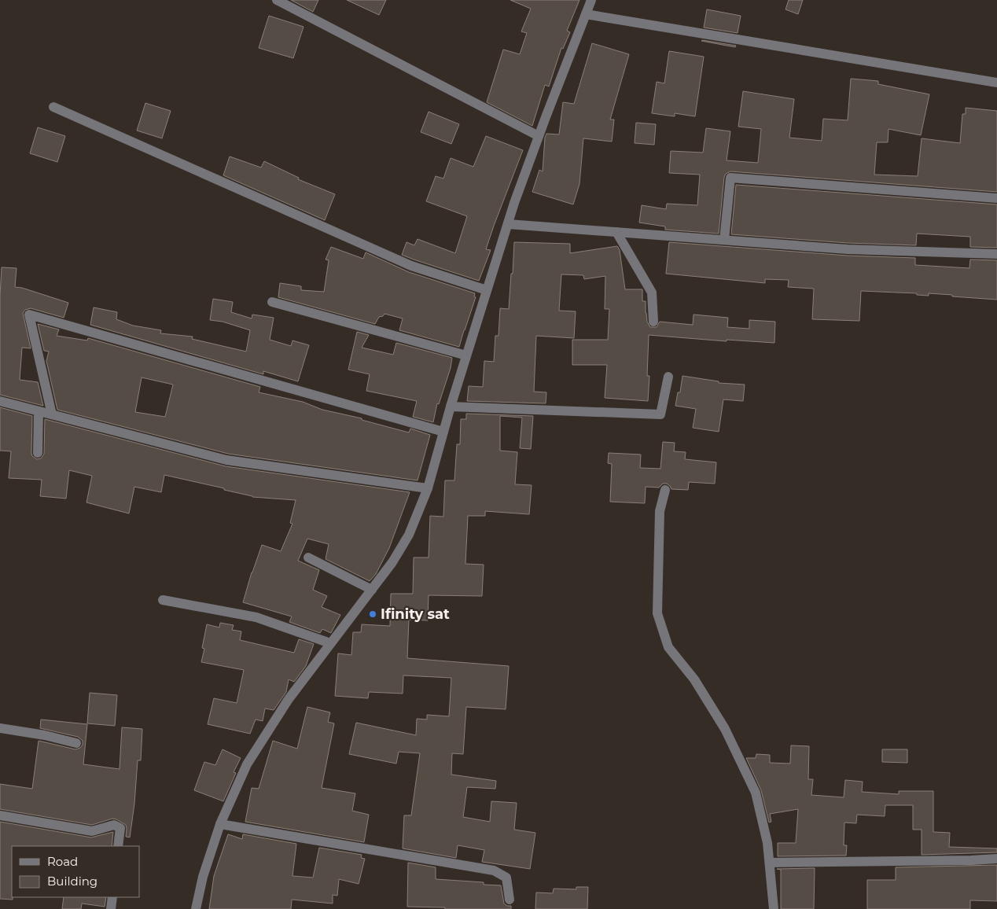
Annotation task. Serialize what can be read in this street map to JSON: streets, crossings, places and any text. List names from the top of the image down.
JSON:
{
  "places": ["Ifinity sat"],
  "legend": ["Road", "Building"]
}
